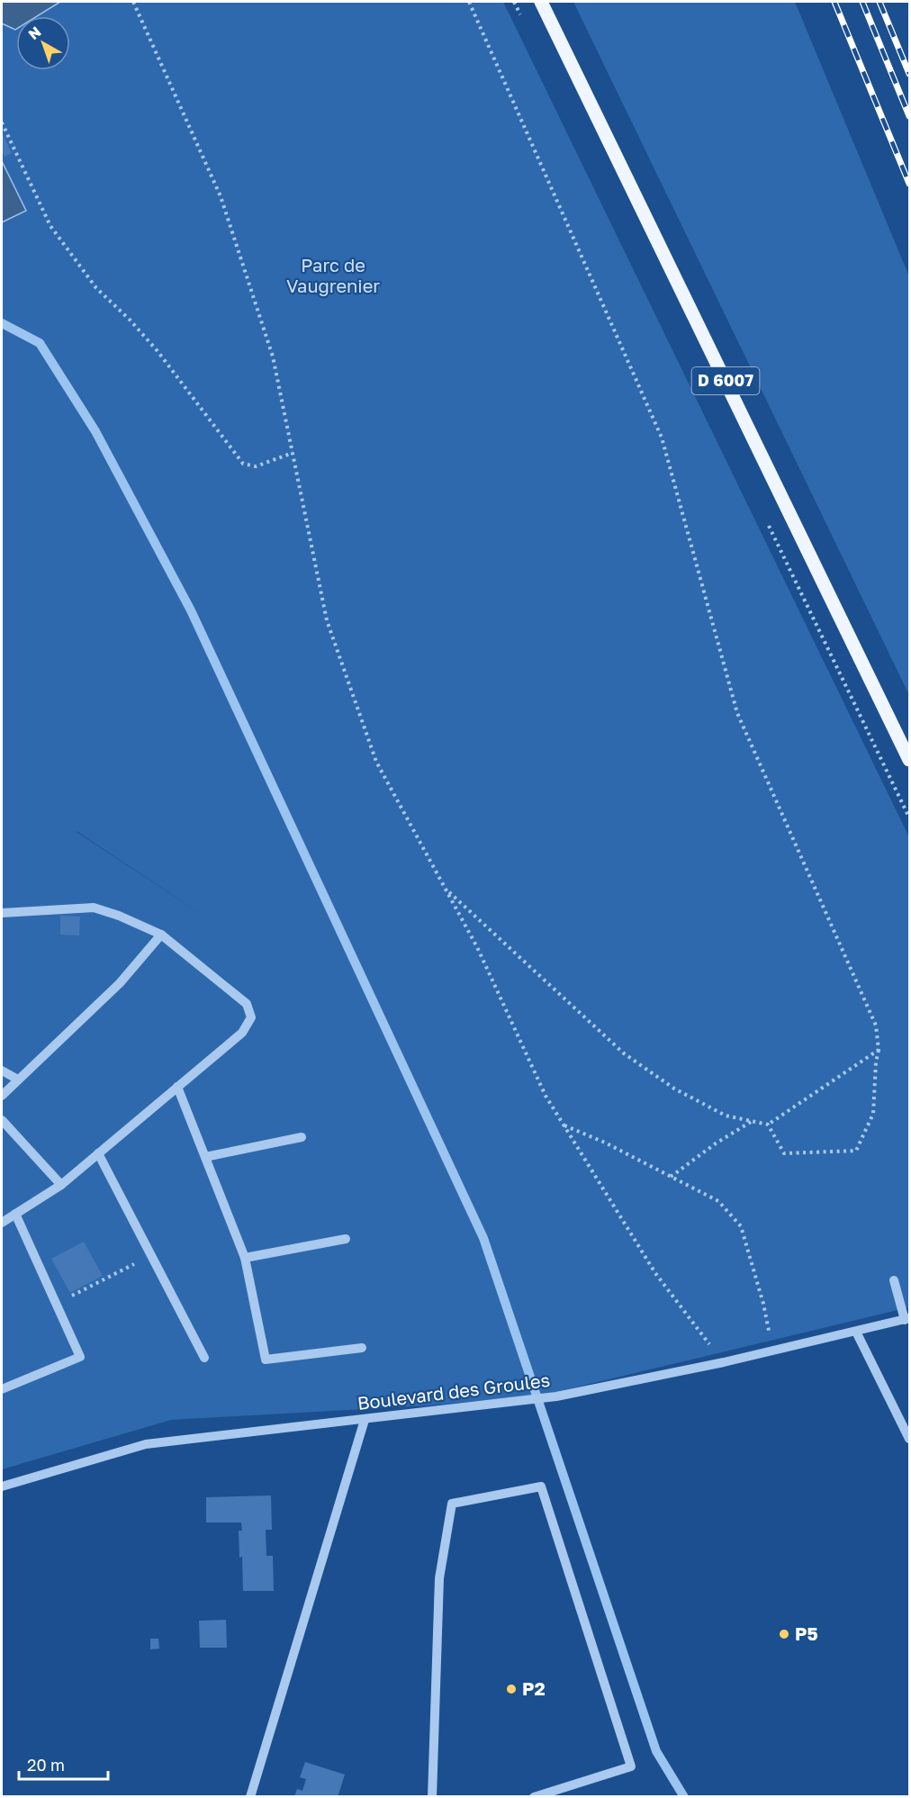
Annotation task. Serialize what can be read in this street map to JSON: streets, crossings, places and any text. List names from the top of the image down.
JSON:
{
  "streets": {
    "main road": ["D 6007"],
    "street": ["Boulevard des Groules"]
  },
  "parks": ["Parc de Vaugrenier"],
  "places": ["P5", "P2"],
  "scale_bar": "20 m",
  "north": "top left"
}
